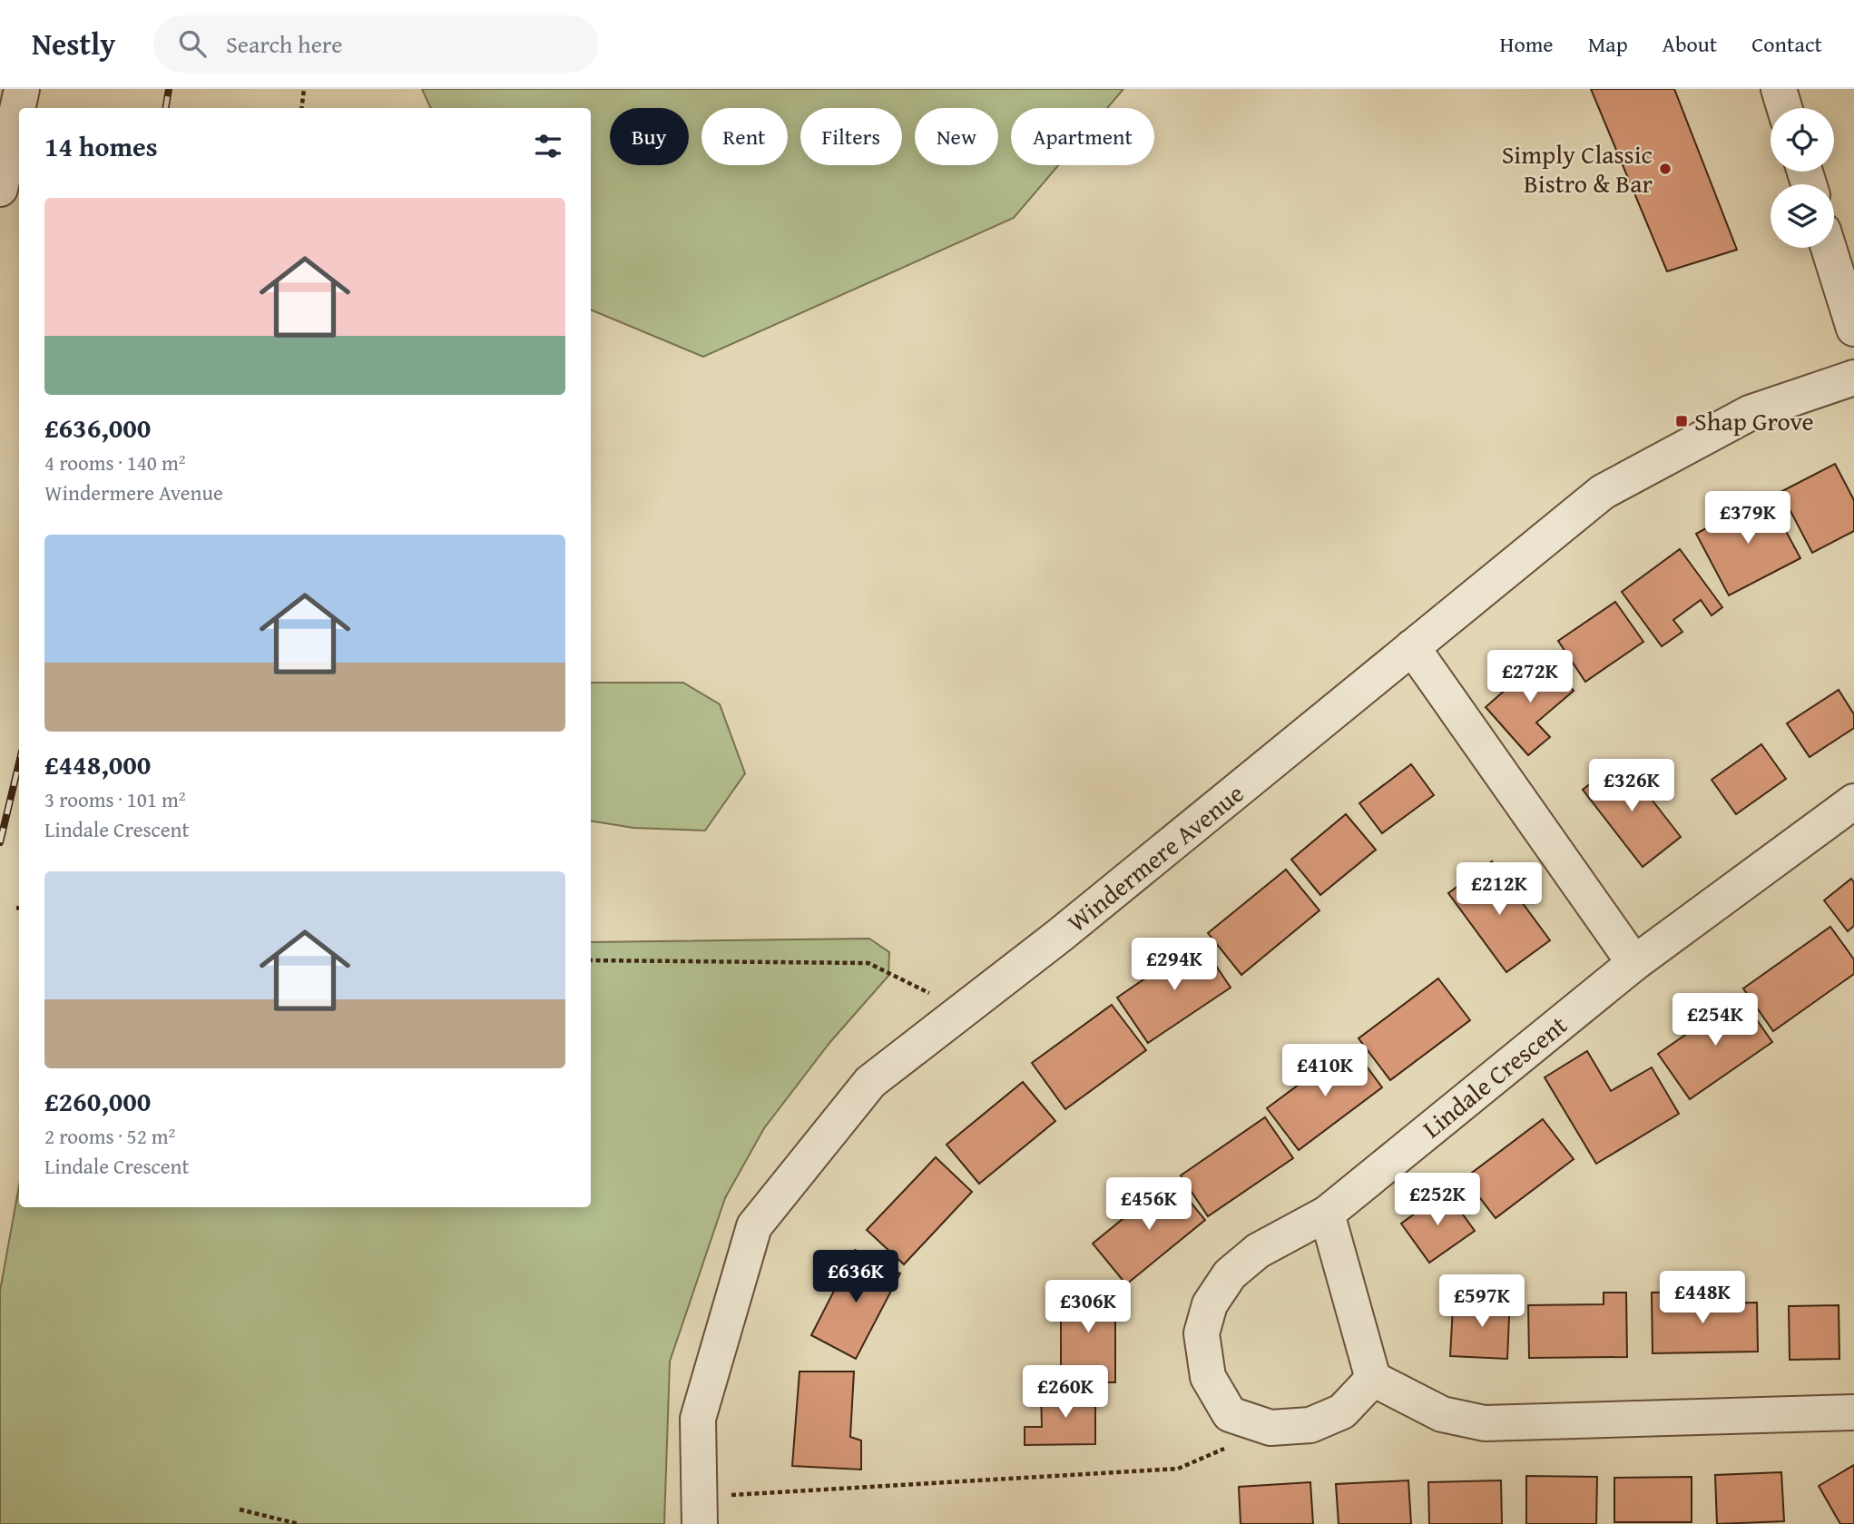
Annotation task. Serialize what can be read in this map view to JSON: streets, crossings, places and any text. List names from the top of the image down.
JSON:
{
  "streets": {
    "street": ["Windermere Avenue", "Lindale Crescent"]
  },
  "places": {
    "other": ["Simply Classic Bistro & Bar"],
    "transit": ["Shap Grove"]
  },
  "page": {
    "header": "Nestly",
    "search": "Search here",
    "nav": [
      "Home",
      "Map",
      "About",
      "Contact"
    ],
    "chip": [
      "Buy",
      "Rent",
      "Filters",
      "New",
      "Apartment"
    ],
    "heading": "14 homes",
    "list": [
      {
        "name": "£636,000",
        "note": "4 rooms · 140 m² · Windermere Avenue"
      },
      {
        "name": "£448,000",
        "note": "3 rooms · 101 m² · Lindale Crescent"
      },
      {
        "name": "£260,000",
        "note": "2 rooms · 52 m² · Lindale Crescent"
      }
    ],
    "price": [
      "£379K",
      "£272K",
      "£326K",
      "£212K",
      "£294K",
      "£254K",
      "£410K",
      "£252K",
      "£456K",
      "£636K",
      "£448K",
      "£597K",
      "£306K",
      "£260K"
    ]
  }
}
